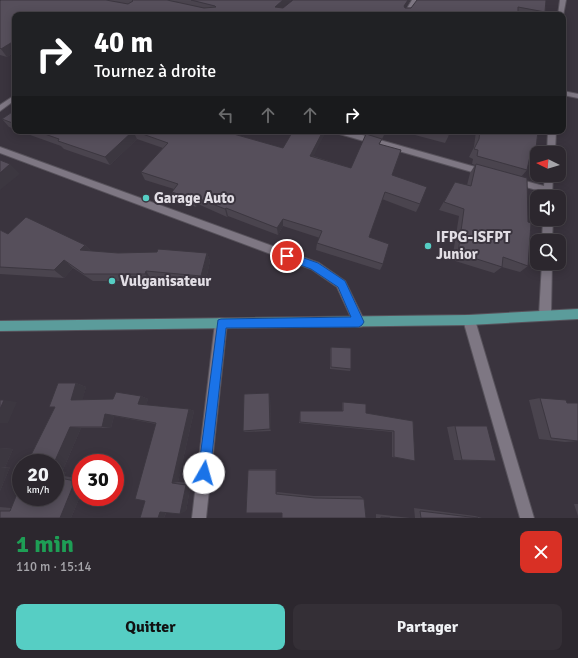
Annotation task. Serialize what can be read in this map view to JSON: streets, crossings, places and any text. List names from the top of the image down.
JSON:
{
  "places": ["Garage Auto", "IFPG-ISFPT Junior", "Vulganisateur"],
  "north": "left",
  "page": {
    "turn": ["40 m", "Tournez à droite"],
    "speed": "20 km/h",
    "limit": "30",
    "heading": ["1 min", "110 m · 15:14"],
    "buttons": ["Quitter", "Partager"]
  }
}
